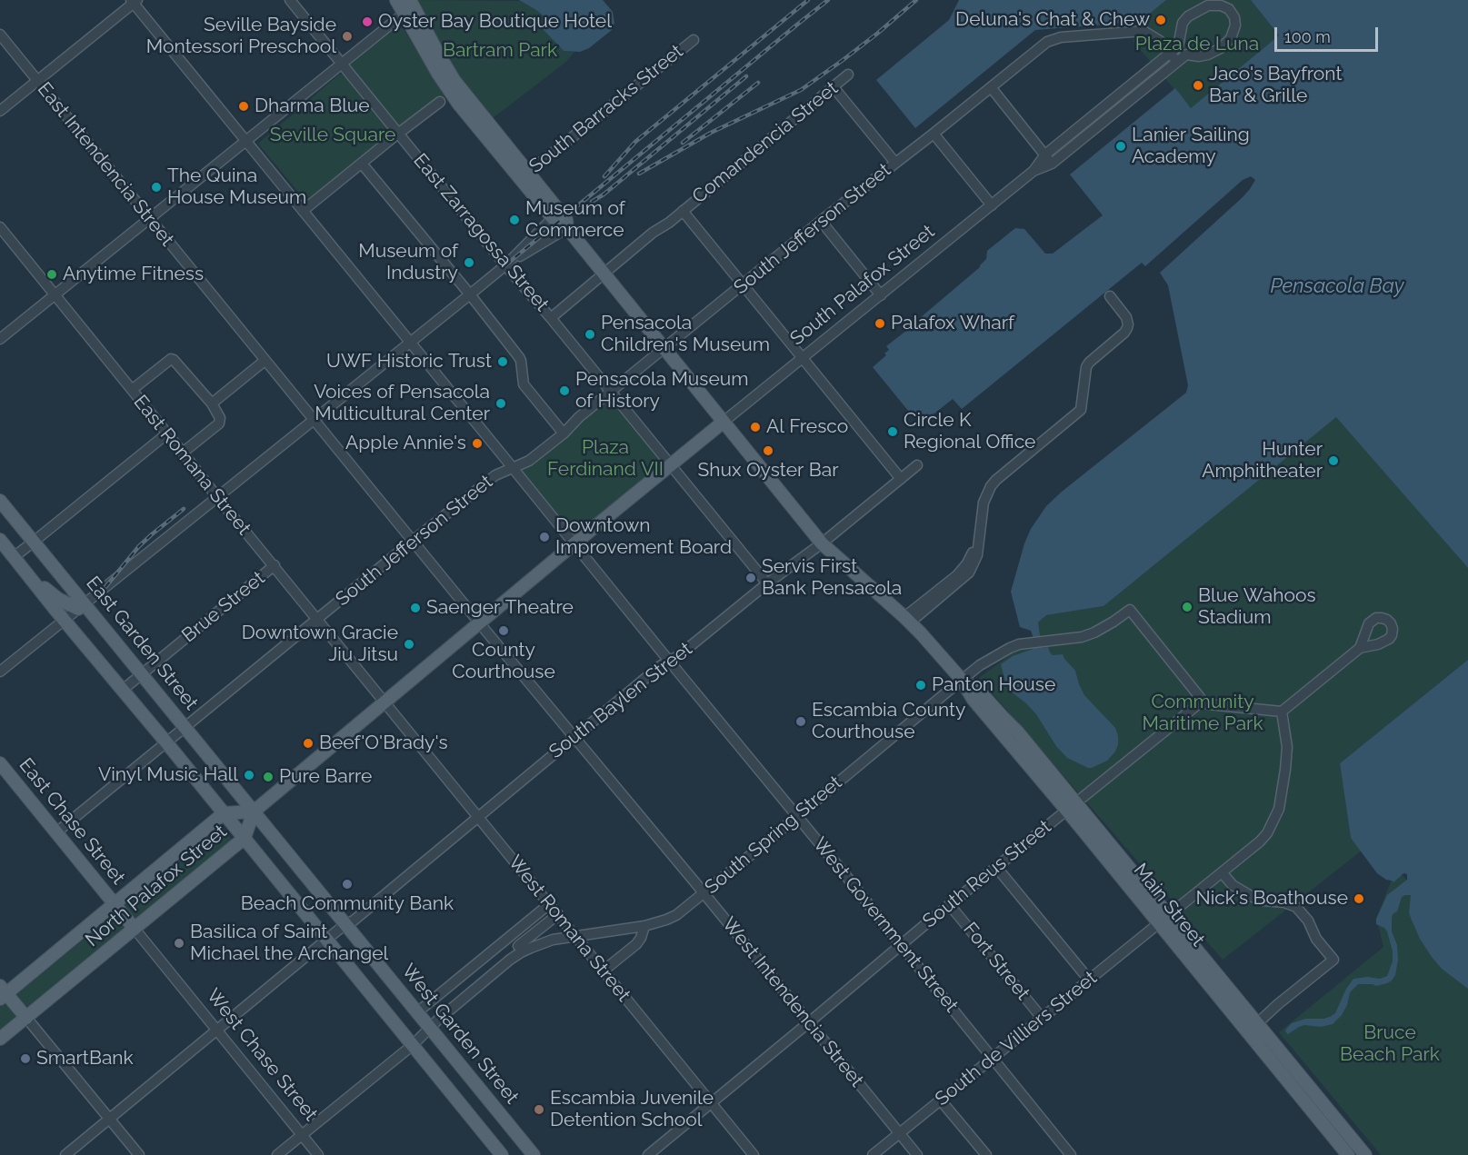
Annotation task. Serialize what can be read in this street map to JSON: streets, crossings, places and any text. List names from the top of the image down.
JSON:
{
  "streets": {
    "main road": [
      "South Palafox Street",
      "East Garden Street",
      "East Chase Street",
      "North Palafox Street",
      "Main Street",
      "West Garden Street",
      "West Chase Street"
    ],
    "street": [
      "South Barracks Street",
      "Comandencia Street",
      "East Intendencia Street",
      "South Jefferson Street",
      "East Zarragossa Street",
      "East Romana Street",
      "Brue Street",
      "South Baylen Street",
      "South Spring Street",
      "South Reus Street",
      "West Government Street",
      "West Romana Street",
      "Fort Street",
      "West Intendencia Street",
      "South de Villiers Street"
    ]
  },
  "crossings": [
    ["South Barracks Street", "Main Street"],
    ["Comandencia Street", "East Zarragossa Street"],
    ["Comandencia Street", "Main Street"],
    ["East Intendencia Street", "South Jefferson Street"],
    ["East Intendencia Street", "South Palafox Street"],
    ["East Intendencia Street", "West Intendencia Street"],
    ["South Jefferson Street", "East Zarragossa Street"],
    ["South Jefferson Street", "South Palafox Street"],
    ["South Jefferson Street", "East Romana Street"],
    ["South Jefferson Street", "East Garden Street"],
    ["South Jefferson Street", "East Chase Street"],
    ["South Jefferson Street", "Main Street"],
    ["South Jefferson Street", "West Government Street"],
    ["East Zarragossa Street", "South Palafox Street"],
    ["East Zarragossa Street", "South Baylen Street"],
    ["South Palafox Street", "East Romana Street"],
    ["South Palafox Street", "East Garden Street"],
    ["South Palafox Street", "North Palafox Street"],
    ["South Palafox Street", "Main Street"],
    ["South Palafox Street", "West Government Street"],
    ["South Palafox Street", "West Romana Street"],
    ["South Palafox Street", "West Intendencia Street"],
    ["South Palafox Street", "West Garden Street"],
    ["East Romana Street", "Brue Street"],
    ["East Romana Street", "West Romana Street"],
    ["Brue Street", "East Garden Street"],
    ["East Garden Street", "North Palafox Street"],
    ["East Garden Street", "West Garden Street"],
    ["South Baylen Street", "Main Street"],
    ["South Baylen Street", "West Government Street"],
    ["South Baylen Street", "West Romana Street"],
    ["South Baylen Street", "West Intendencia Street"],
    ["South Baylen Street", "West Garden Street"],
    ["South Baylen Street", "West Chase Street"],
    ["East Chase Street", "North Palafox Street"],
    ["East Chase Street", "West Chase Street"],
    ["South Spring Street", "South Reus Street"],
    ["South Spring Street", "Main Street"],
    ["South Spring Street", "West Government Street"],
    ["South Spring Street", "West Romana Street"],
    ["South Spring Street", "West Intendencia Street"],
    ["South Spring Street", "West Garden Street"],
    ["South Spring Street", "West Chase Street"],
    ["South Reus Street", "Main Street"],
    ["South Reus Street", "West Government Street"],
    ["South Reus Street", "West Romana Street"],
    ["South Reus Street", "Fort Street"],
    ["South Reus Street", "West Intendencia Street"],
    ["North Palafox Street", "West Garden Street"],
    ["North Palafox Street", "West Chase Street"],
    ["Main Street", "South de Villiers Street"],
    ["West Government Street", "South de Villiers Street"],
    ["Fort Street", "South de Villiers Street"],
    ["West Intendencia Street", "South de Villiers Street"]
  ],
  "water": ["Pensacola Bay"],
  "parks": [
    "Plaza de Luna",
    "Bartram Park",
    "Seville Square",
    "Plaza Ferdinand VII",
    "Community Maritime Park",
    "Bruce Beach Park"
  ],
  "places": [
    "Deluna's Chat & Chew",
    "Oyster Bay Boutique Hotel",
    "Seville Bayside Montessori Preschool",
    "Jaco's Bayfront Bar & Grille",
    "Dharma Blue",
    "Lanier Sailing Academy",
    "The Quina House Museum",
    "Museum of Commerce",
    "Museum of Industry",
    "Anytime Fitness",
    "Palafox Wharf",
    "Pensacola Children's Museum",
    "UWF Historic Trust",
    "Pensacola Museum of History",
    "Voices of Pensacola Multicultural Center",
    "Al Fresco",
    "Circle K Regional Office",
    "Apple Annie's",
    "Shux Oyster Bar",
    "Hunter Amphitheater",
    "Downtown Improvement Board",
    "Servis First Bank Pensacola",
    "Blue Wahoos Stadium",
    "Saenger Theatre",
    "County Courthouse",
    "Downtown Gracie Jiu Jitsu",
    "Panton House",
    "Escambia County Courthouse",
    "Beef'O'Brady's",
    "Vinyl Music Hall",
    "Pure Barre",
    "Beach Community Bank",
    "Nick's Boathouse",
    "Basilica of Saint Michael the Archangel",
    "SmartBank",
    "Escambia Juvenile Detention School"
  ],
  "scale_bar": "100 m"
}
